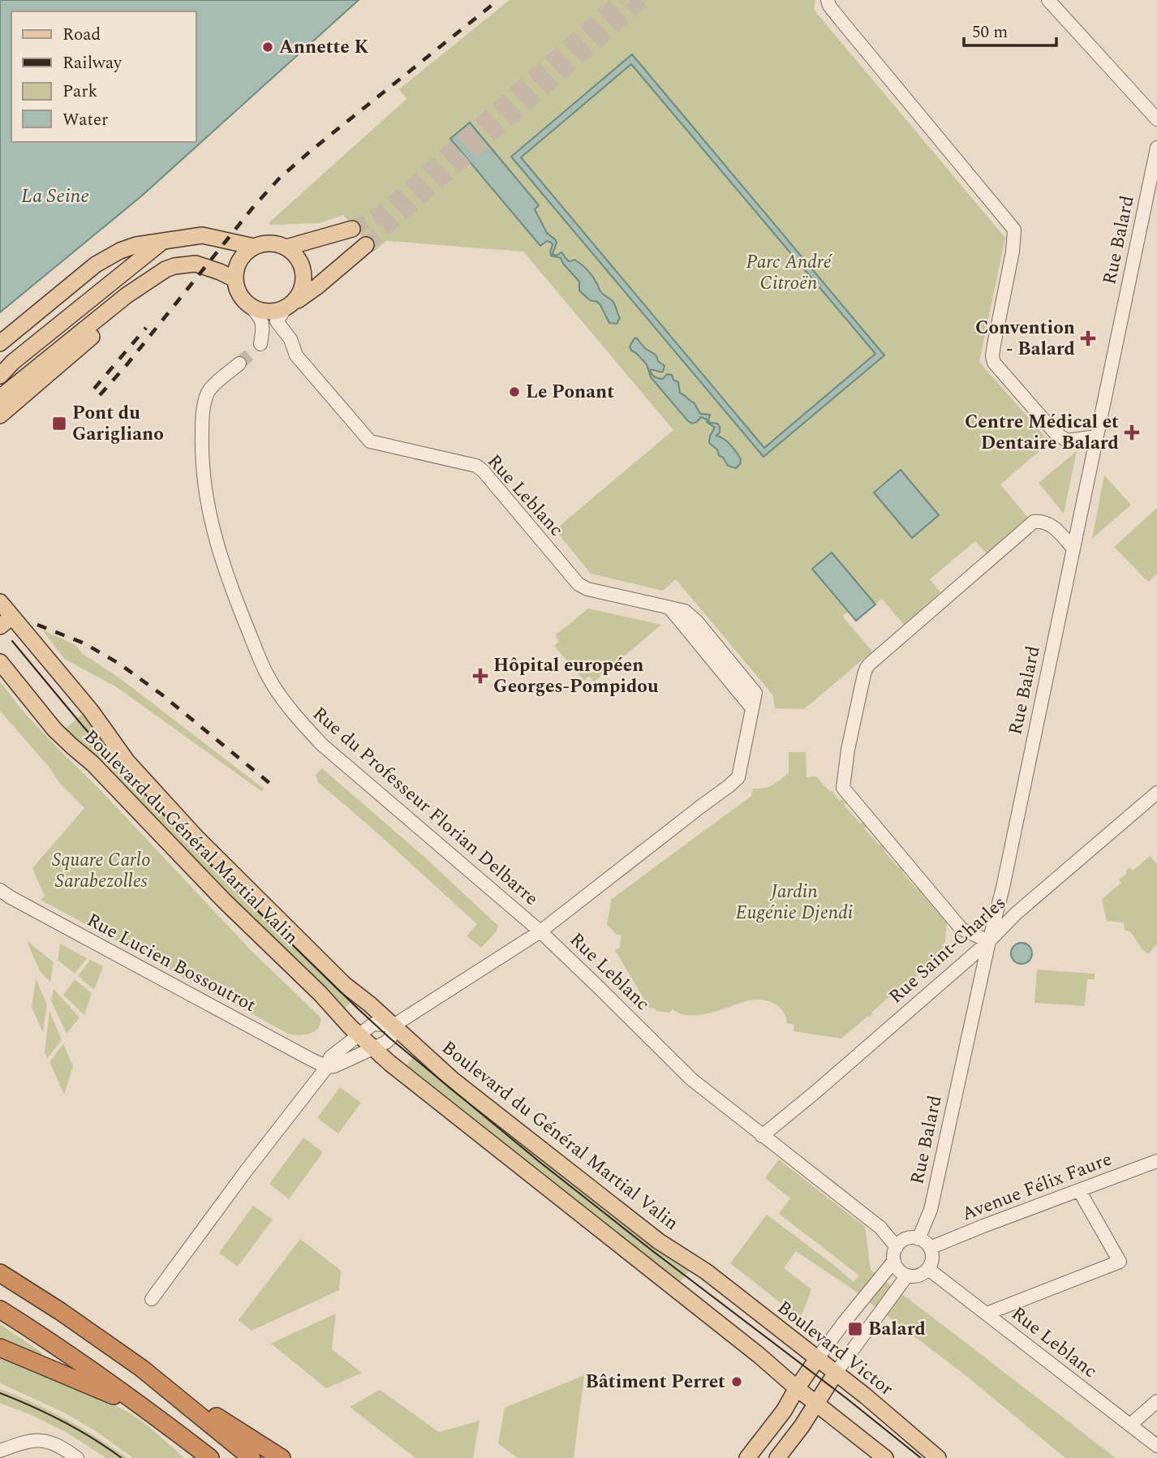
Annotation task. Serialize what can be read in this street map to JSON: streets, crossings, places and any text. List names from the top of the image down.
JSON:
{
  "streets": {
    "main road": ["Boulevard du Général Martial Valin", "Boulevard Victor"],
    "street": [
      "Rue Balard",
      "Rue Leblanc",
      "Rue du Professeur Florian Delbarre",
      "Rue Saint-Charles",
      "Rue Lucien Bossoutrot",
      "Avenue Félix Faure"
    ]
  },
  "crossings": [
    ["Rue Balard", "Rue Leblanc"],
    ["Rue Balard", "Rue Saint-Charles"],
    ["Rue Balard", "Avenue Félix Faure"],
    ["Rue Leblanc", "Rue du Professeur Florian Delbarre"],
    ["Rue Leblanc", "Rue Saint-Charles"],
    ["Rue Leblanc", "Avenue Félix Faure"],
    ["Boulevard du Général Martial Valin", "Boulevard Victor"]
  ],
  "water": ["La Seine"],
  "parks": ["Parc André Citroën", "Square Carlo Sarabezolles", "Jardin Eugénie Djendi"],
  "places": {
    "other": ["Annette K", "Le Ponant", "Bâtiment Perret"],
    "health": ["Convention - Balard", "Centre Médical et Dentaire Balard", "Hôpital européen Georges-Pompidou"],
    "transit": ["Pont du Garigliano", "Balard"]
  },
  "legend": [
    "Road",
    "Railway",
    "Park",
    "Water"
  ],
  "scale_bar": "50 m"
}
